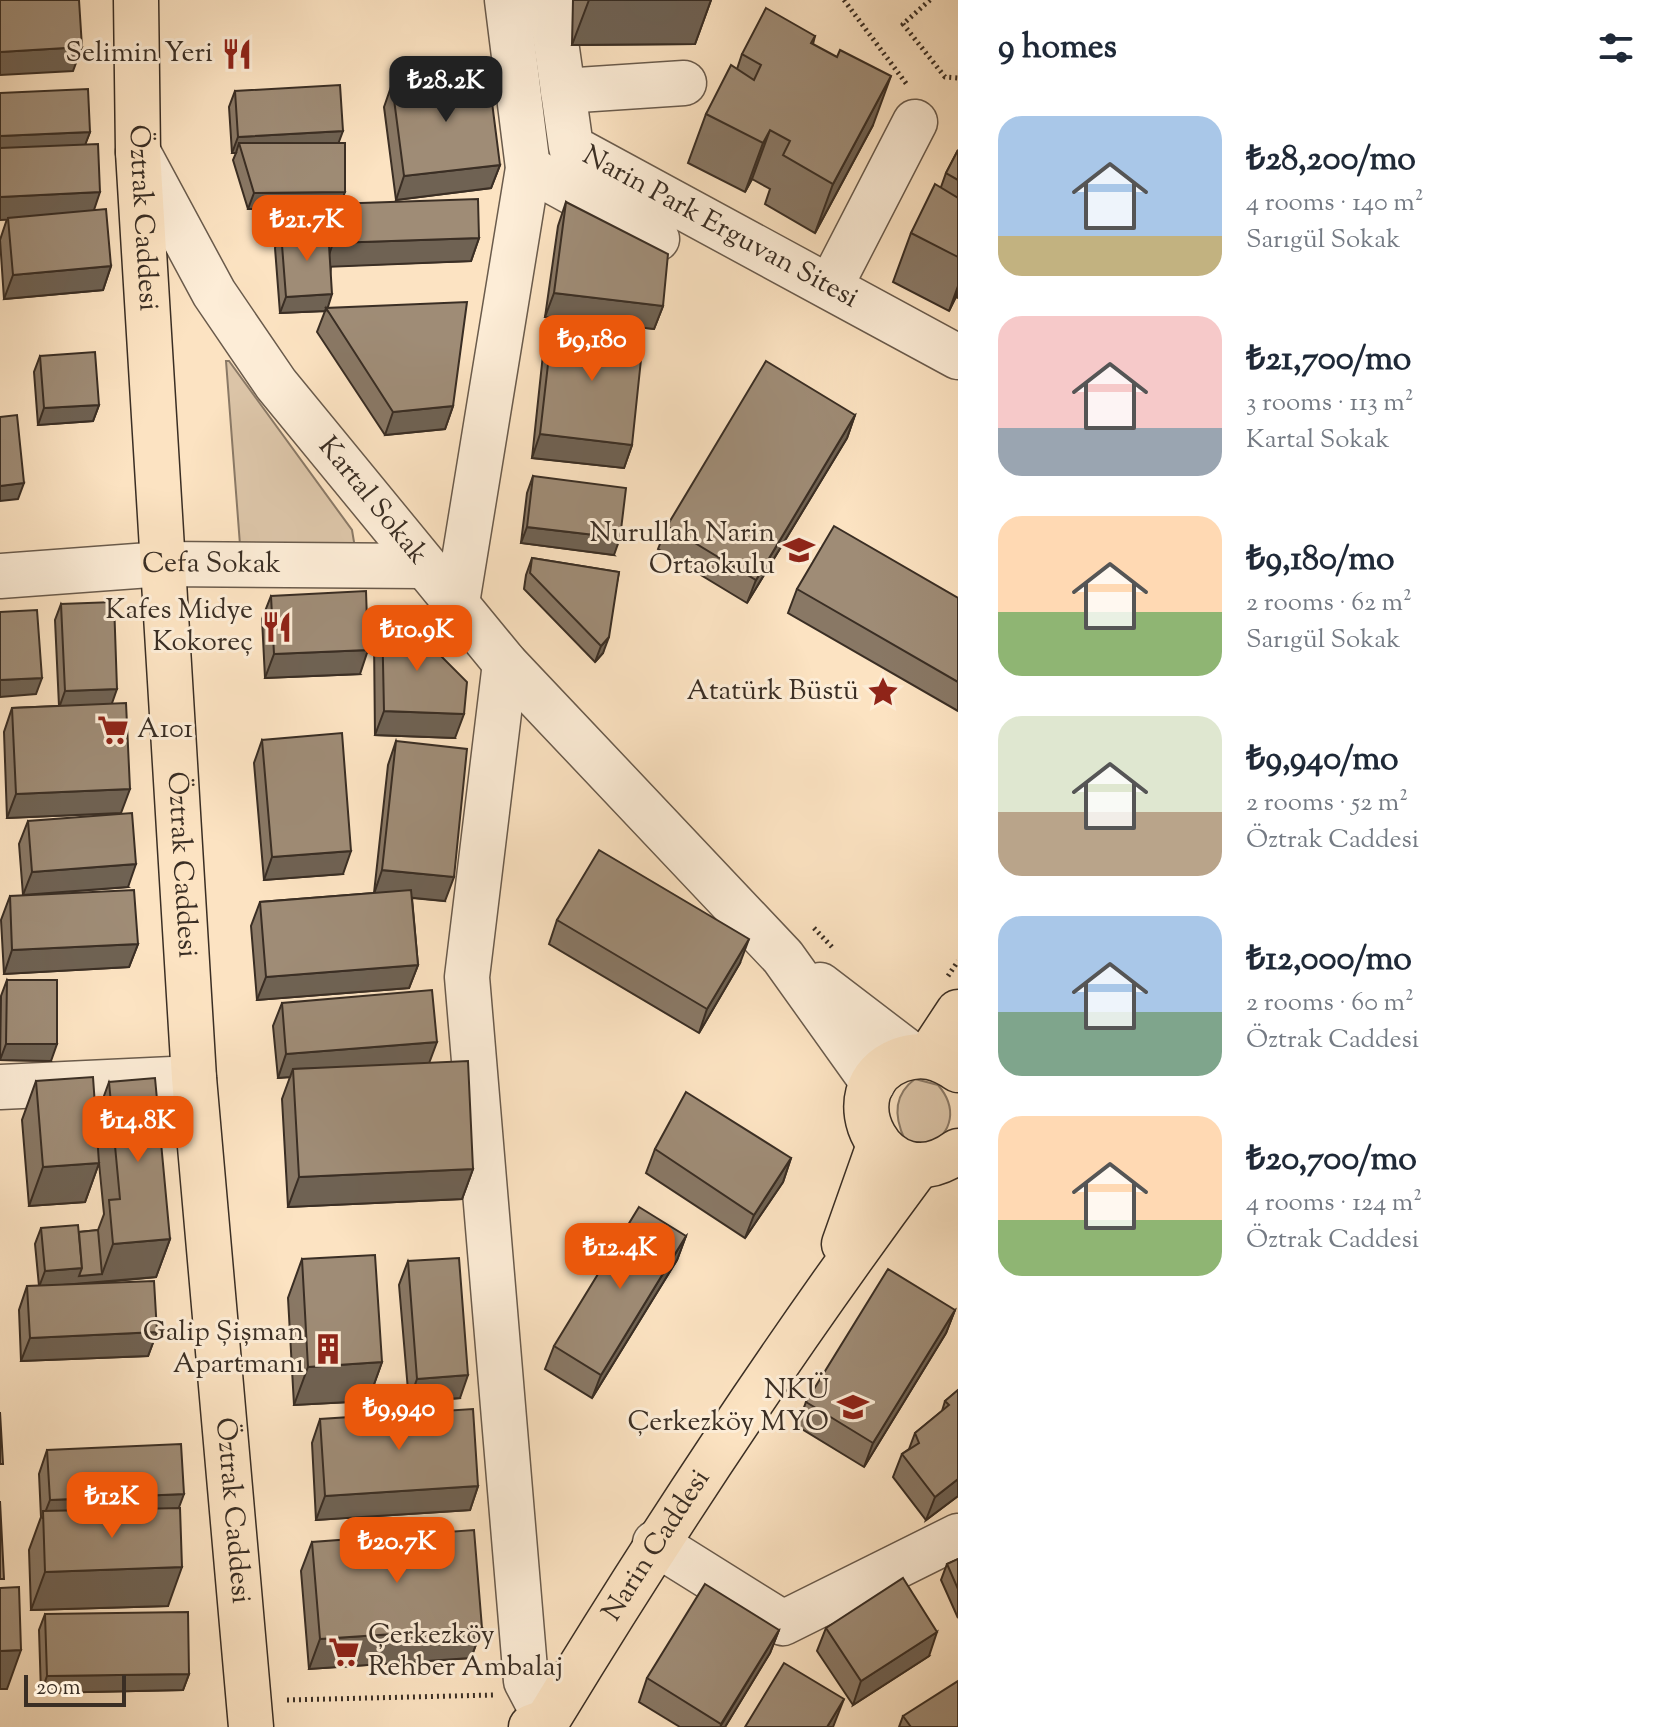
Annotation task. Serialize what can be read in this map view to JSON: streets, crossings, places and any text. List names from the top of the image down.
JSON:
{
  "streets": {
    "main road": ["Öztrak Caddesi", "Narin Caddesi"],
    "street": ["Narin Park Erguvan Sitesi", "Kartal Sokak", "Cefa Sokak"]
  },
  "crossings": [
    ["Öztrak Caddesi", "Kartal Sokak"],
    ["Öztrak Caddesi", "Cefa Sokak"],
    ["Kartal Sokak", "Cefa Sokak"]
  ],
  "places": {
    "restaurant": ["Selimin Yeri", "Kafes Midye Kokoreç"],
    "school or university": ["Nurullah Narin Ortaokulu", "NKÜ Çerkezköy MYO"],
    "place": ["Atatürk Büstü"],
    "supermarket": ["A101", "Çerkezköy Rehber Ambalaj"],
    "building": ["Galip Şişman Apartmanı"]
  },
  "scale_bar": "20 m",
  "page": {
    "heading": "9 homes",
    "price": [
      "₺28.2K",
      "₺21.7K",
      "₺9,180",
      "₺10.9K",
      "₺14.8K",
      "₺12.4K",
      "₺9,940",
      "₺12K",
      "₺20.7K"
    ],
    "list": [
      {
        "name": "₺28,200/mo",
        "note": "4 rooms · 140 m² · Sarıgül Sokak"
      },
      {
        "name": "₺21,700/mo",
        "note": "3 rooms · 113 m² · Kartal Sokak"
      },
      {
        "name": "₺9,180/mo",
        "note": "2 rooms · 62 m² · Sarıgül Sokak"
      },
      {
        "name": "₺9,940/mo",
        "note": "2 rooms · 52 m² · Öztrak Caddesi"
      },
      {
        "name": "₺12,000/mo",
        "note": "2 rooms · 60 m² · Öztrak Caddesi"
      },
      {
        "name": "₺20,700/mo",
        "note": "4 rooms · 124 m² · Öztrak Caddesi"
      }
    ],
    "scale": "20 m"
  }
}
